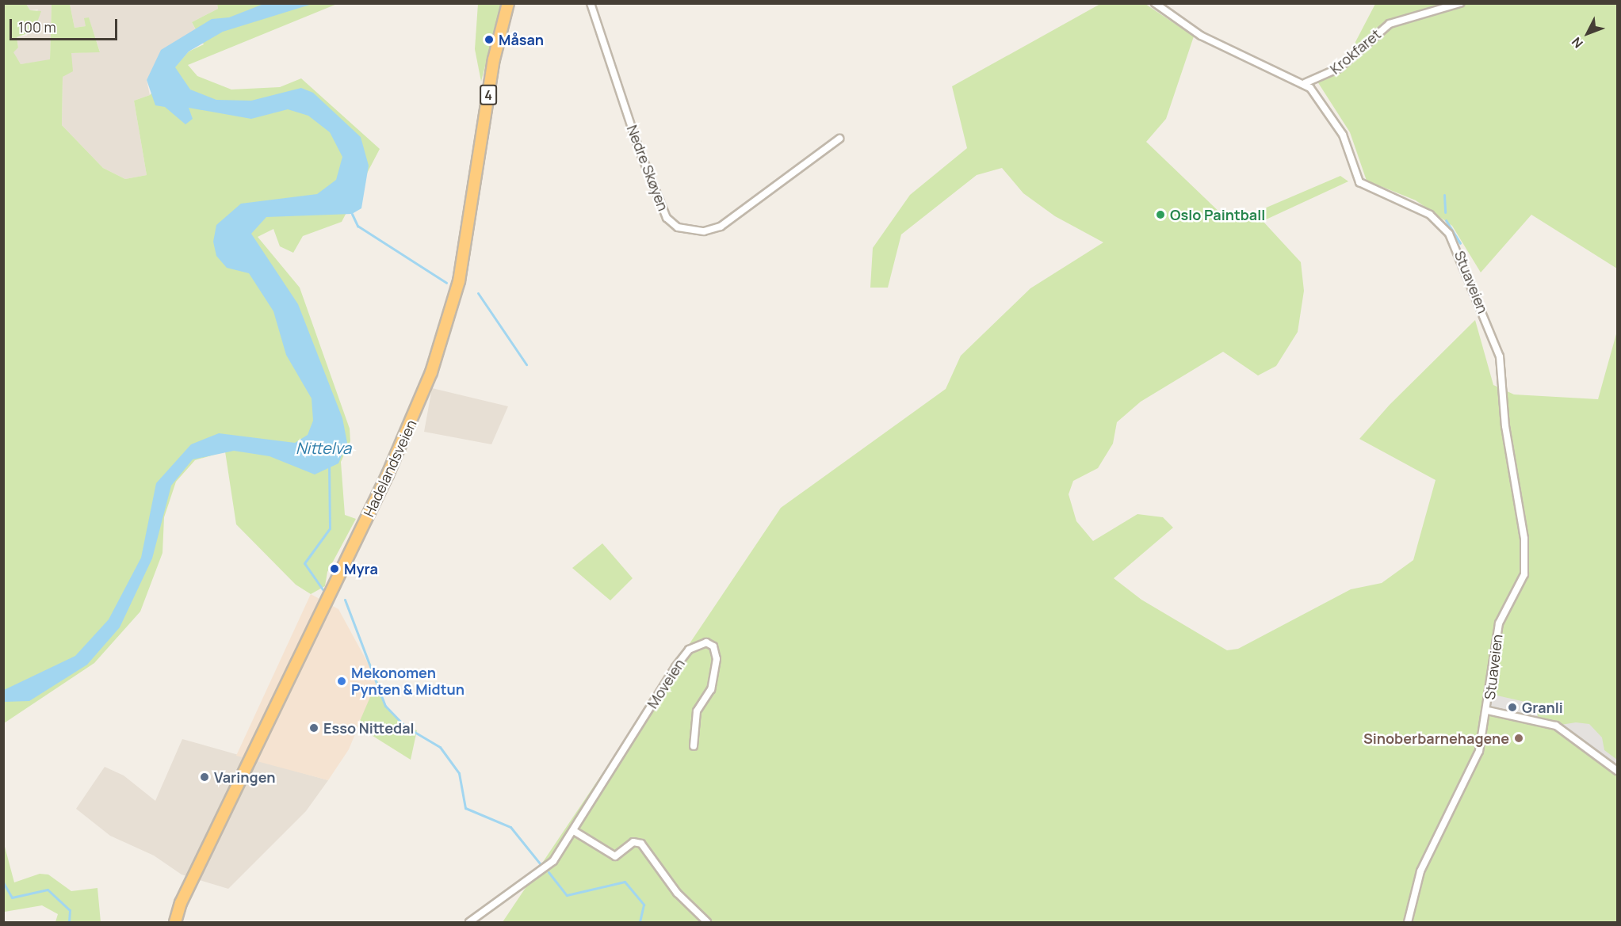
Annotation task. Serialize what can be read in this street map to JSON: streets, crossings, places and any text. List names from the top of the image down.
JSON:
{
  "streets": {
    "highway": ["4", "Hadelandsveien"],
    "street": [
      "Krokfaret",
      "Nedre Skøyen",
      "Stuaveien",
      "Moveien"
    ]
  },
  "crossings": [
    ["Krokfaret", "Stuaveien"]
  ],
  "water": ["Nittelva"],
  "places": [
    "Måsan",
    "Oslo Paintball",
    "Myra",
    "Mekonomen Pynten & Midtun",
    "Granli",
    "Esso Nittedal",
    "Sinoberbarnehagene",
    "Varingen"
  ],
  "scale_bar": "100 m",
  "north": "bottom left"
}
